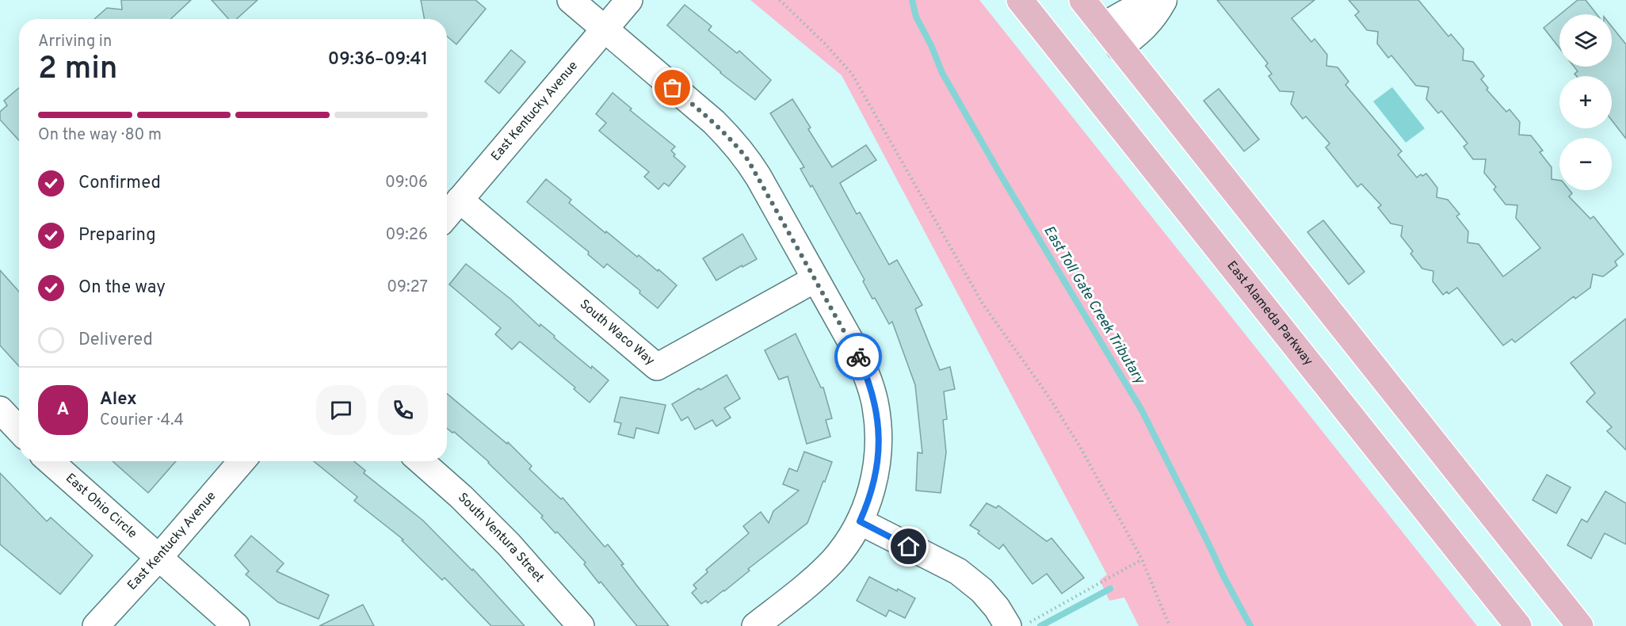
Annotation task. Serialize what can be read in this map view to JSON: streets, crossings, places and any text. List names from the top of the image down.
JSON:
{
  "streets": {
    "main road": ["East Alameda Parkway"],
    "street": [
      "East Kentucky Avenue",
      "South Waco Way",
      "East Ohio Circle",
      "South Ventura Street"
    ]
  },
  "crossings": [
    ["East Kentucky Avenue", "South Waco Way"],
    ["East Kentucky Avenue", "East Ohio Circle"]
  ],
  "water": ["East Toll Gate Creek Tributary"],
  "page": {
    "map_buttons": ["+", "−"],
    "heading": ["2 min", "Arriving in", "09:36–09:41"],
    "panel": ["Alex", "Courier · 4.4"],
    "bar": "On the way · 80 m",
    "list": [
      ["Confirmed", "09:06"],
      ["Preparing", "09:26"],
      ["On the way", "09:27"],
      "Delivered"
    ],
    "round": "A"
  }
}
